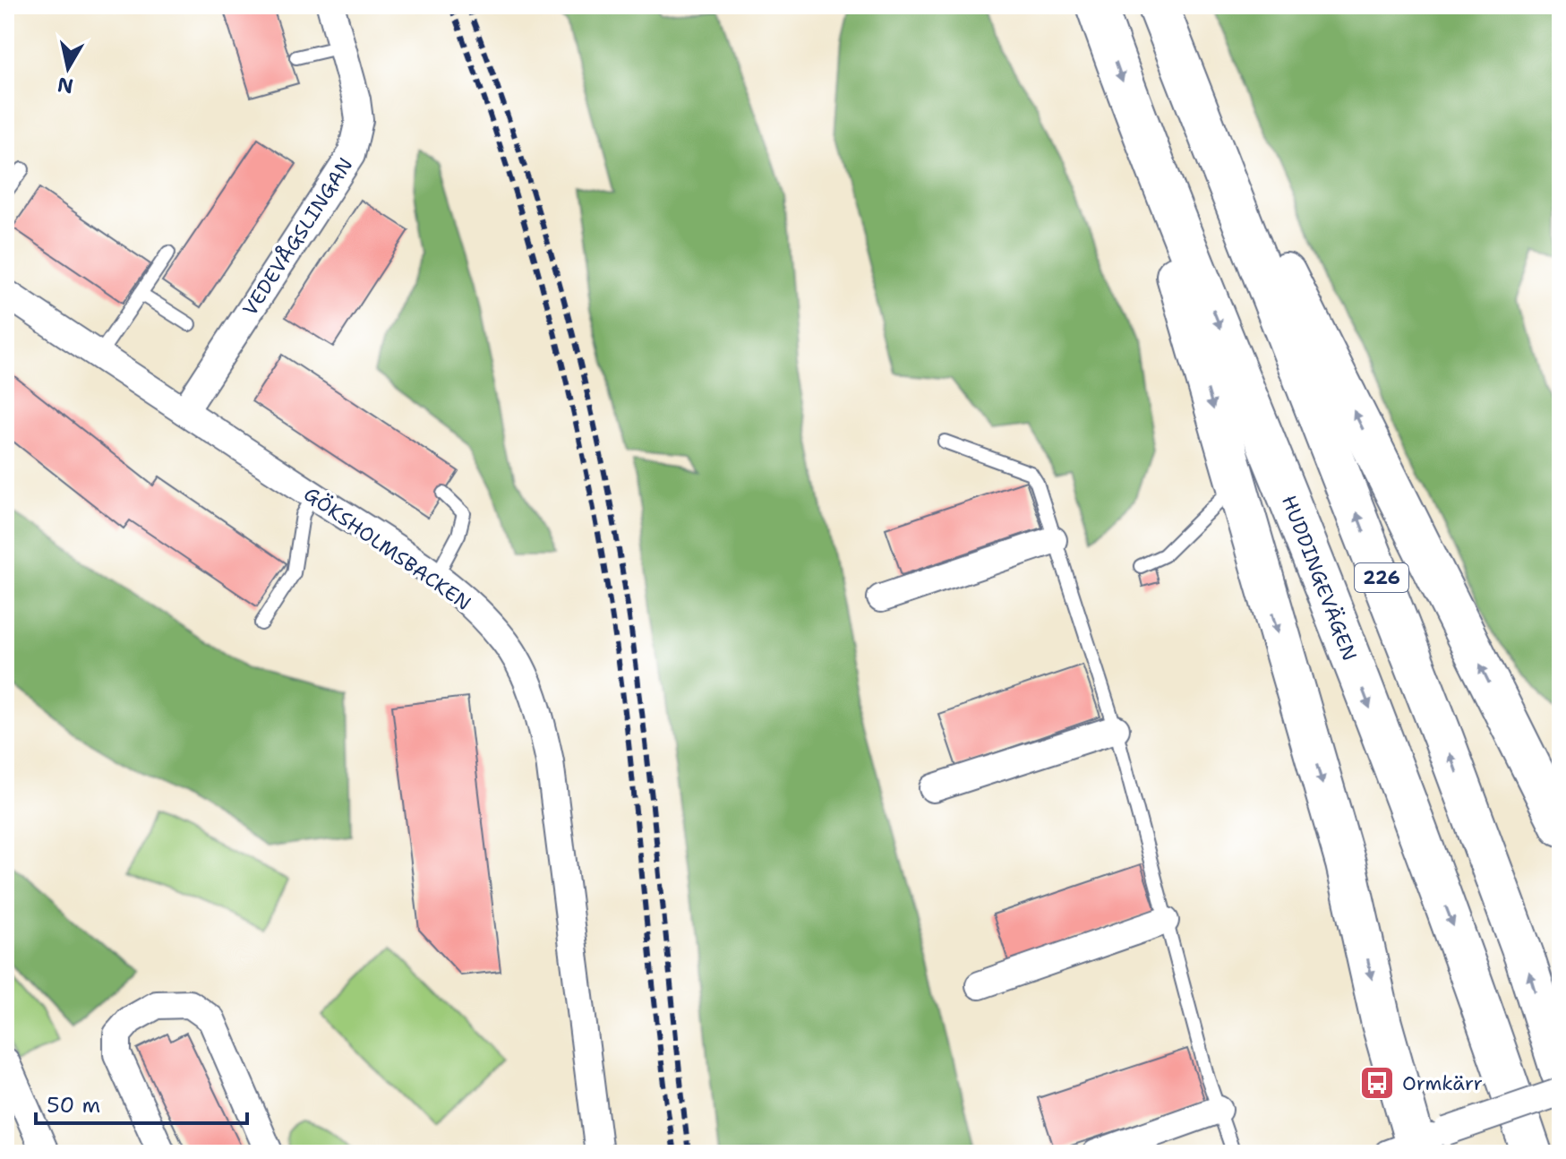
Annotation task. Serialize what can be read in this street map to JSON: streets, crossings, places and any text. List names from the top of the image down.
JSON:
{
  "streets": {
    "main road": ["HUDDINGEVÄGEN", "226"],
    "street": ["VEDEVÅGSLINGAN", "GÖKSHOLMSBACKEN"]
  },
  "crossings": [
    ["VEDEVÅGSLINGAN", "GÖKSHOLMSBACKEN"]
  ],
  "places": {
    "bus stop": ["Ormkärr"]
  },
  "scale_bar": "50 m",
  "north": "bottom"
}
